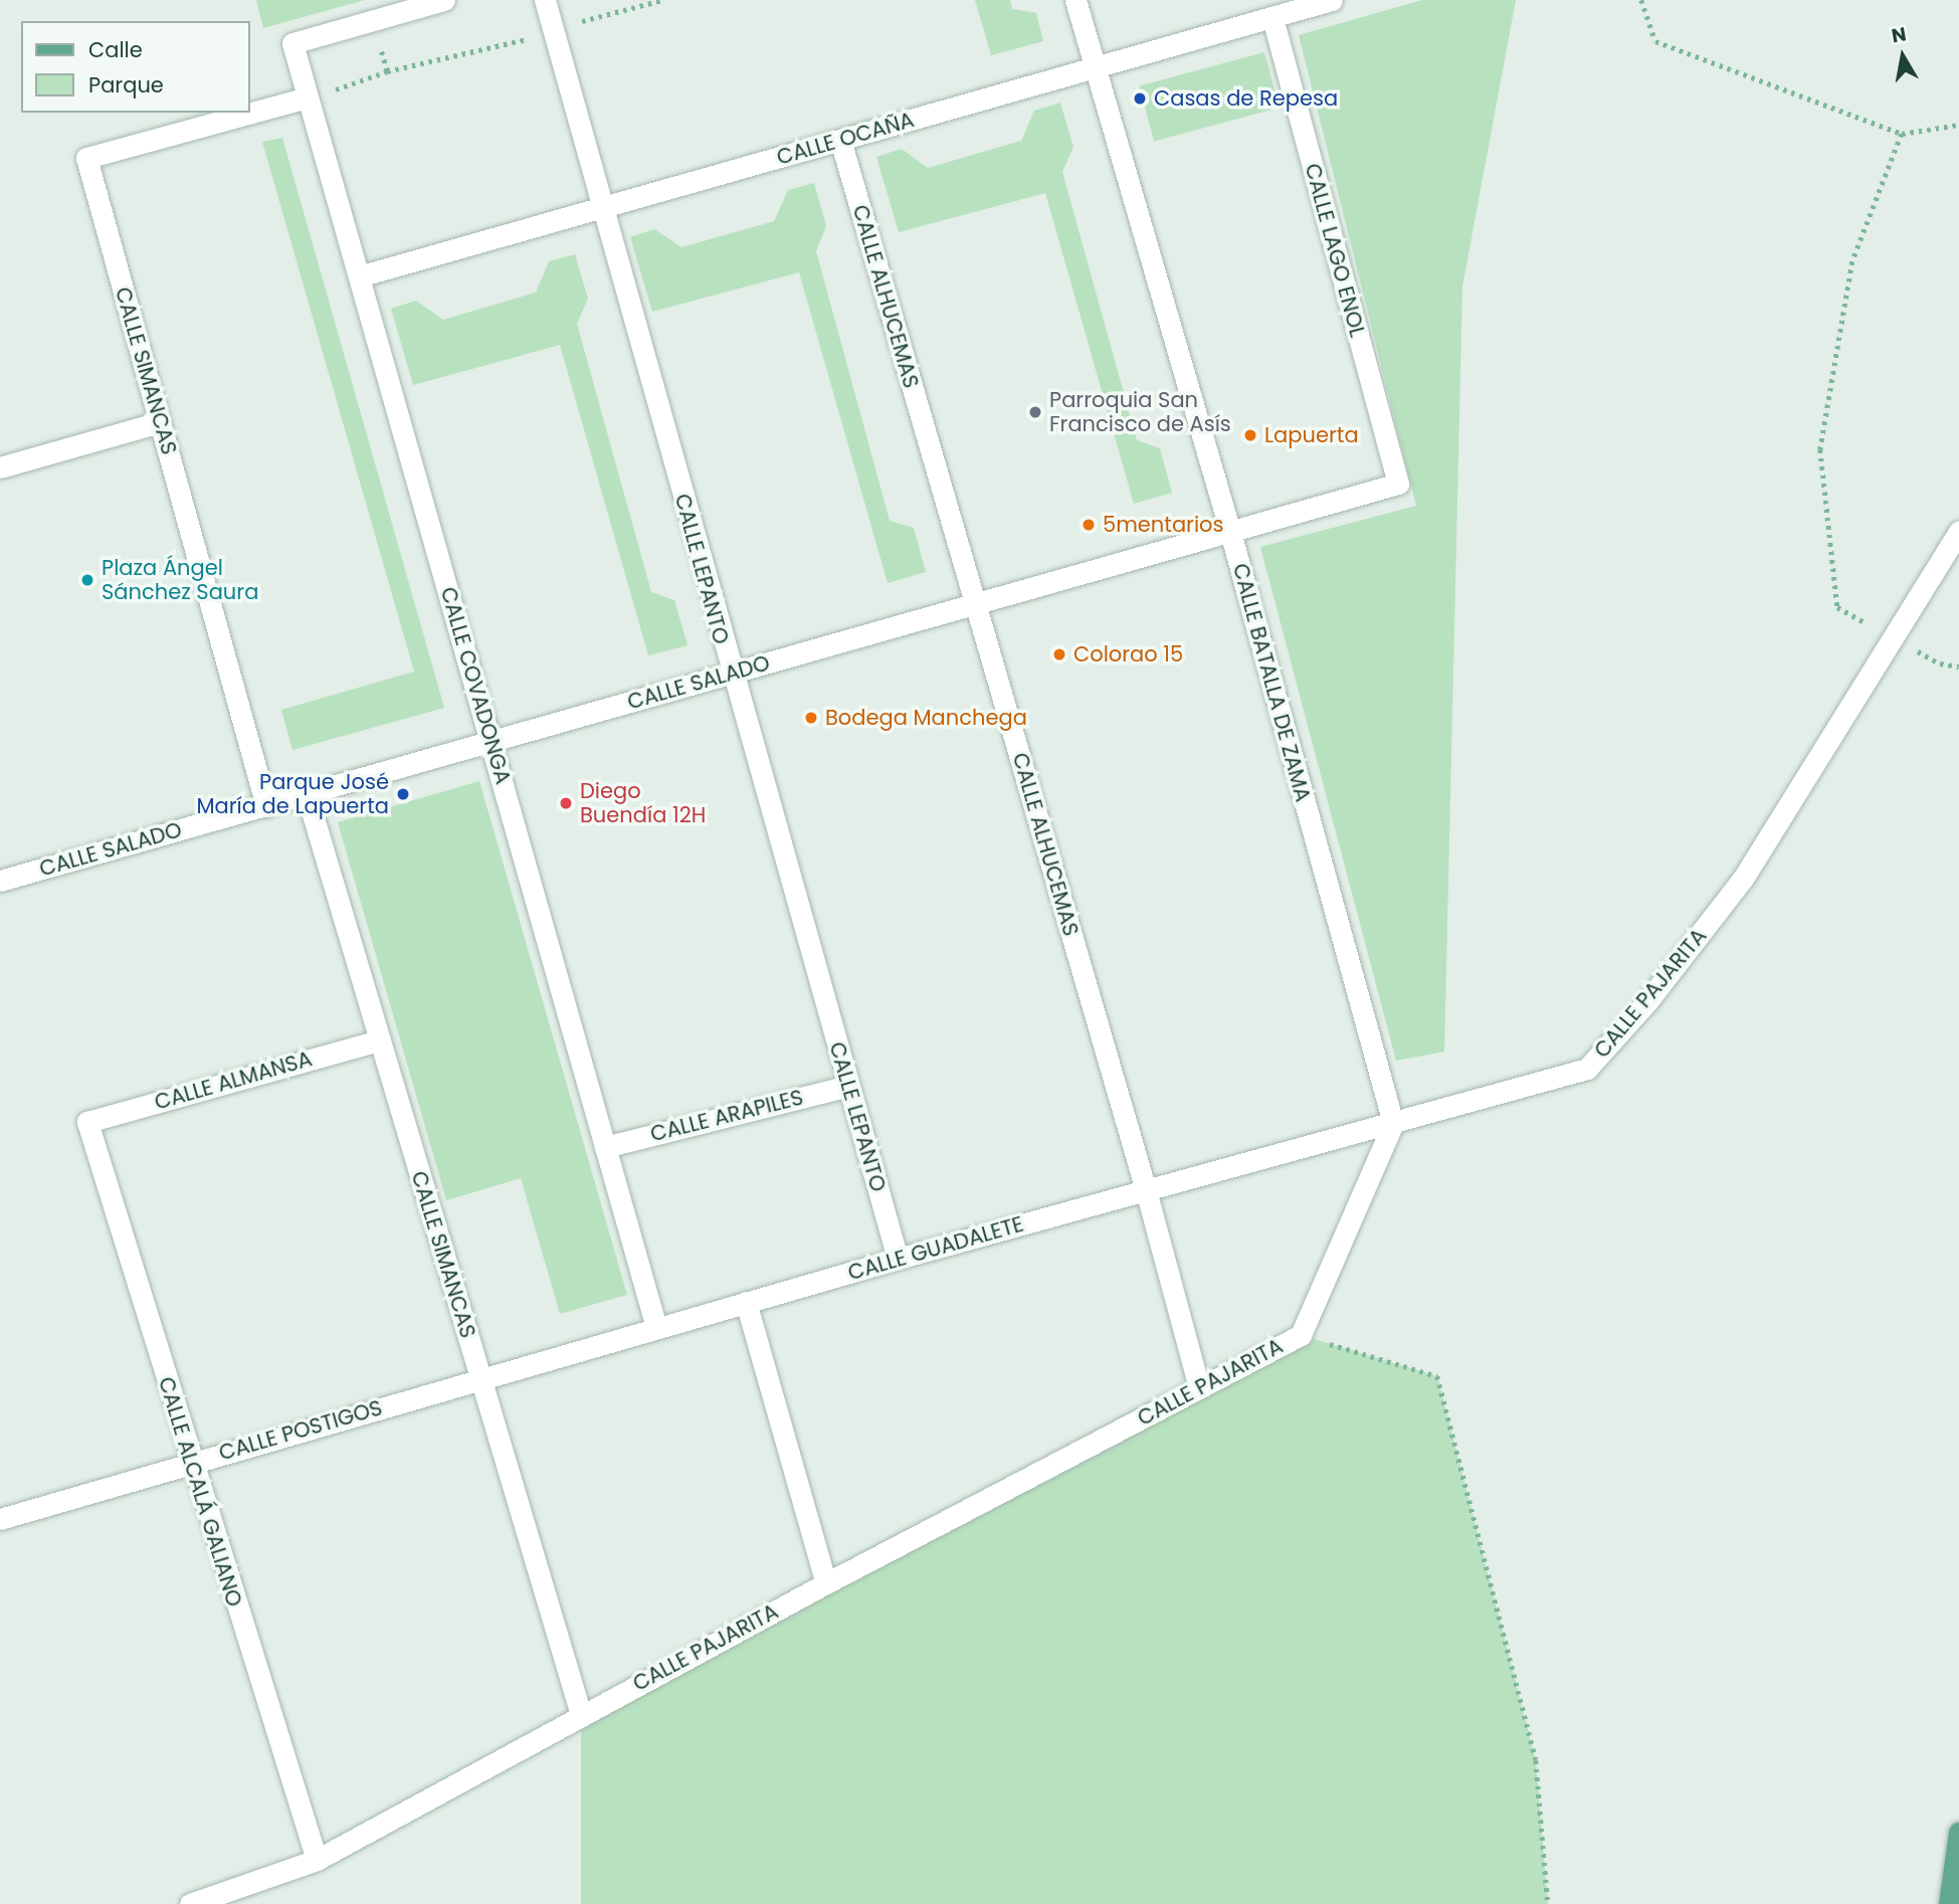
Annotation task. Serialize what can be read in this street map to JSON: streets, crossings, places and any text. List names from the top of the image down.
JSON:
{
  "streets": {
    "street": [
      "CALLE OCAÑA",
      "CALLE LAGO ENOL",
      "CALLE ALHUCEMAS",
      "CALLE SIMANCAS",
      "CALLE LEPANTO",
      "CALLE SALADO",
      "CALLE BATALLA DE ZAMA",
      "CALLE COVADONGA",
      "CALLE PAJARITA",
      "CALLE ALMANSA",
      "CALLE ARAPILES",
      "CALLE GUADALETE",
      "CALLE POSTIGOS",
      "CALLE ALCALÁ GALIANO"
    ]
  },
  "crossings": [
    ["CALLE OCAÑA", "CALLE LAGO ENOL"],
    ["CALLE OCAÑA", "CALLE ALHUCEMAS"],
    ["CALLE OCAÑA", "CALLE LEPANTO"],
    ["CALLE OCAÑA", "CALLE BATALLA DE ZAMA"],
    ["CALLE OCAÑA", "CALLE COVADONGA"],
    ["CALLE LAGO ENOL", "CALLE SALADO"],
    ["CALLE ALHUCEMAS", "CALLE SALADO"],
    ["CALLE ALHUCEMAS", "CALLE PAJARITA"],
    ["CALLE ALHUCEMAS", "CALLE GUADALETE"],
    ["CALLE SIMANCAS", "CALLE SALADO"],
    ["CALLE SIMANCAS", "CALLE COVADONGA"],
    ["CALLE SIMANCAS", "CALLE PAJARITA"],
    ["CALLE SIMANCAS", "CALLE ALMANSA"],
    ["CALLE SIMANCAS", "CALLE GUADALETE"],
    ["CALLE SIMANCAS", "CALLE POSTIGOS"],
    ["CALLE LEPANTO", "CALLE SALADO"],
    ["CALLE LEPANTO", "CALLE ARAPILES"],
    ["CALLE LEPANTO", "CALLE GUADALETE"],
    ["CALLE SALADO", "CALLE BATALLA DE ZAMA"],
    ["CALLE SALADO", "CALLE COVADONGA"],
    ["CALLE BATALLA DE ZAMA", "CALLE PAJARITA"],
    ["CALLE BATALLA DE ZAMA", "CALLE GUADALETE"],
    ["CALLE COVADONGA", "CALLE ARAPILES"],
    ["CALLE COVADONGA", "CALLE GUADALETE"],
    ["CALLE PAJARITA", "CALLE GUADALETE"],
    ["CALLE PAJARITA", "CALLE ALCALÁ GALIANO"],
    ["CALLE ALMANSA", "CALLE ALCALÁ GALIANO"],
    ["CALLE GUADALETE", "CALLE POSTIGOS"],
    ["CALLE POSTIGOS", "CALLE ALCALÁ GALIANO"]
  ],
  "places": [
    "Casas de Repesa",
    "Parroquia San Francisco de Asís",
    "Lapuerta",
    "5mentarios",
    "Plaza Ángel Sánchez Saura",
    "Colorao 15",
    "Bodega Manchega",
    "Parque José María de Lapuerta",
    "Diego Buendía 12H"
  ],
  "legend": ["Calle", "Parque"],
  "north": "top"
}
